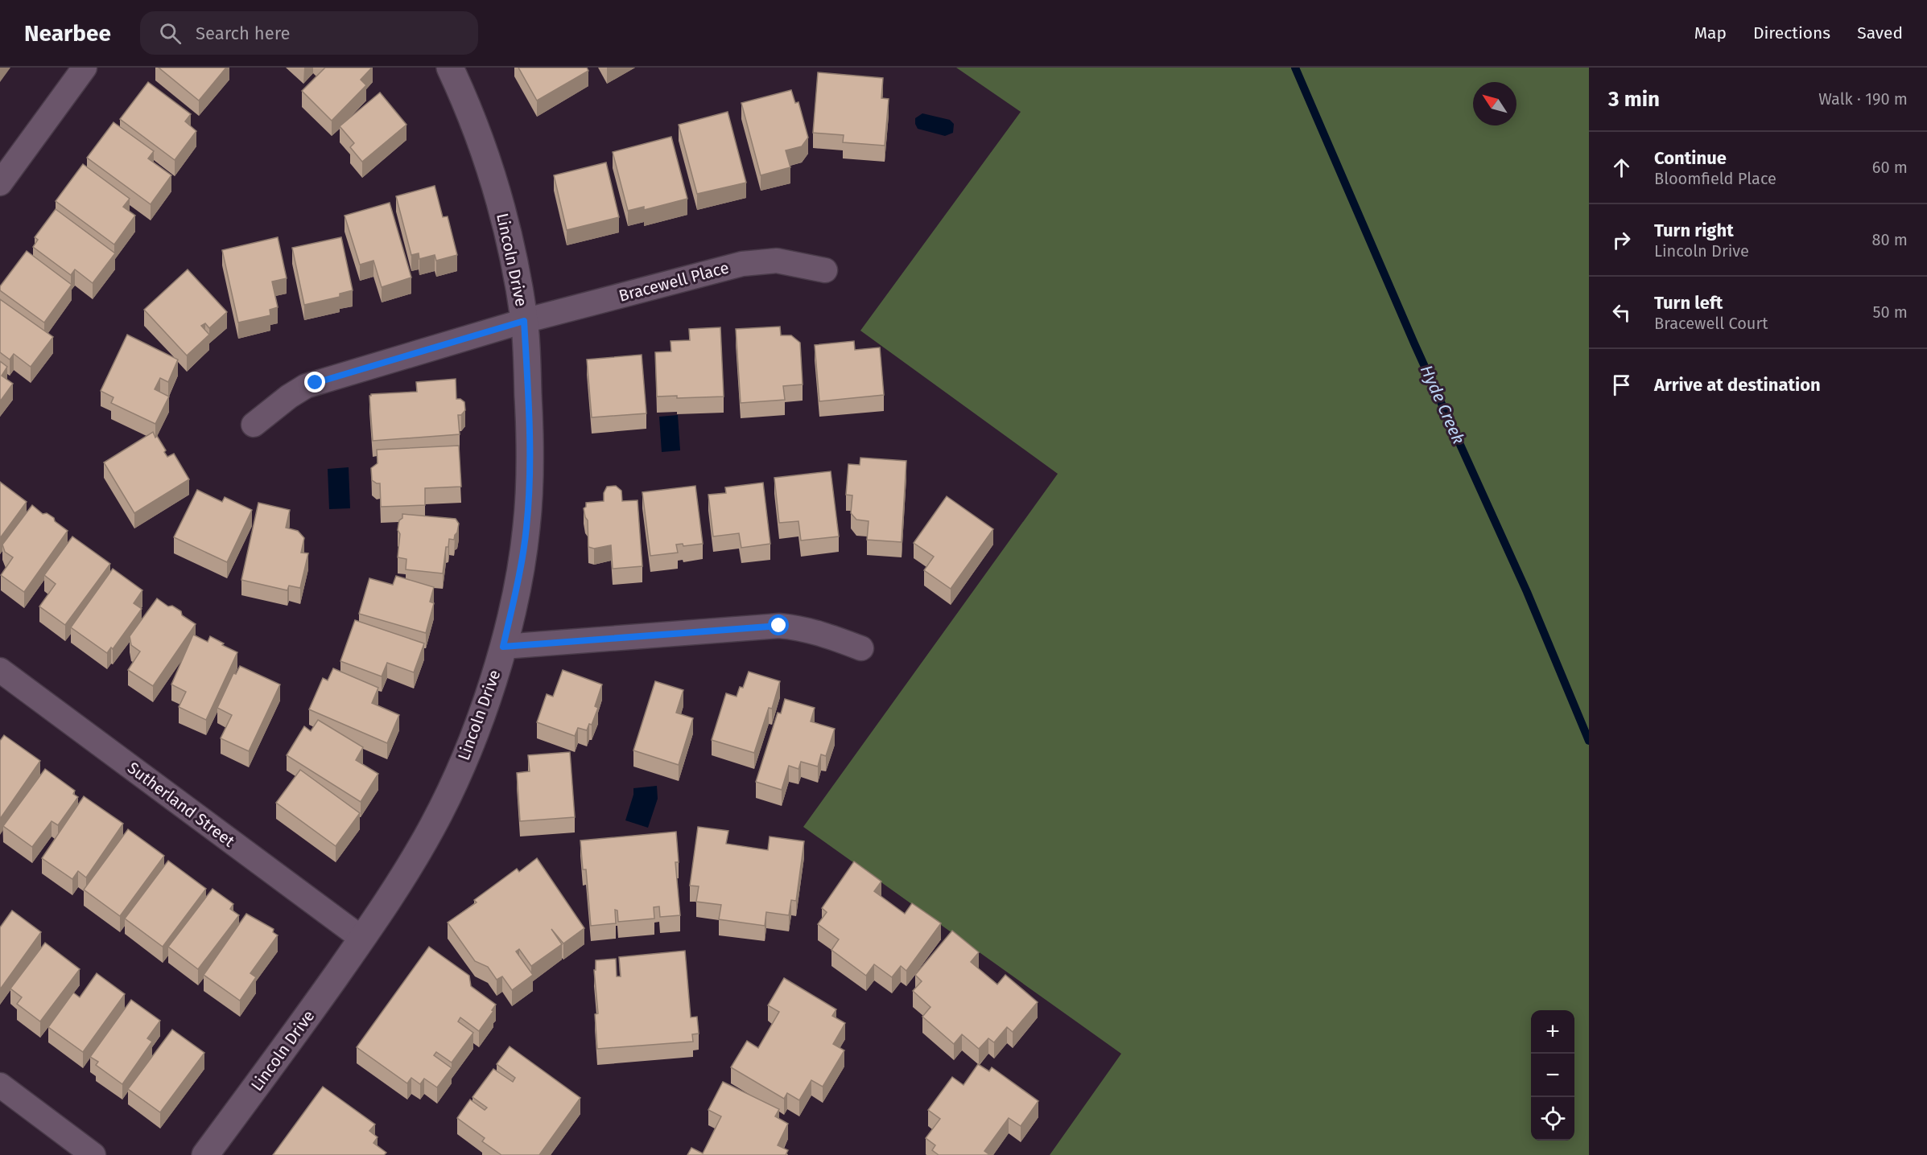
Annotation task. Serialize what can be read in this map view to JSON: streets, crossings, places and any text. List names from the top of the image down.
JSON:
{
  "streets": {
    "street": ["Lincoln Drive", "Bracewell Place", "Sutherland Street"]
  },
  "crossings": [
    ["Lincoln Drive", "Bracewell Place"],
    ["Lincoln Drive", "Sutherland Street"]
  ],
  "water": ["Hyde Creek"],
  "north": "top left",
  "page": {
    "header": "Nearbee",
    "search": "Search here",
    "nav": ["Map", "Directions", "Saved"],
    "heading": ["3 min", "Walk · 190 m"],
    "list": [
      ["Continue", "Bloomfield Place", "60 m"],
      ["Turn right", "Lincoln Drive", "80 m"],
      ["Turn left", "Bracewell Court", "50 m"],
      "Arrive at destination"
    ],
    "map_buttons": ["+", "−"]
  }
}
